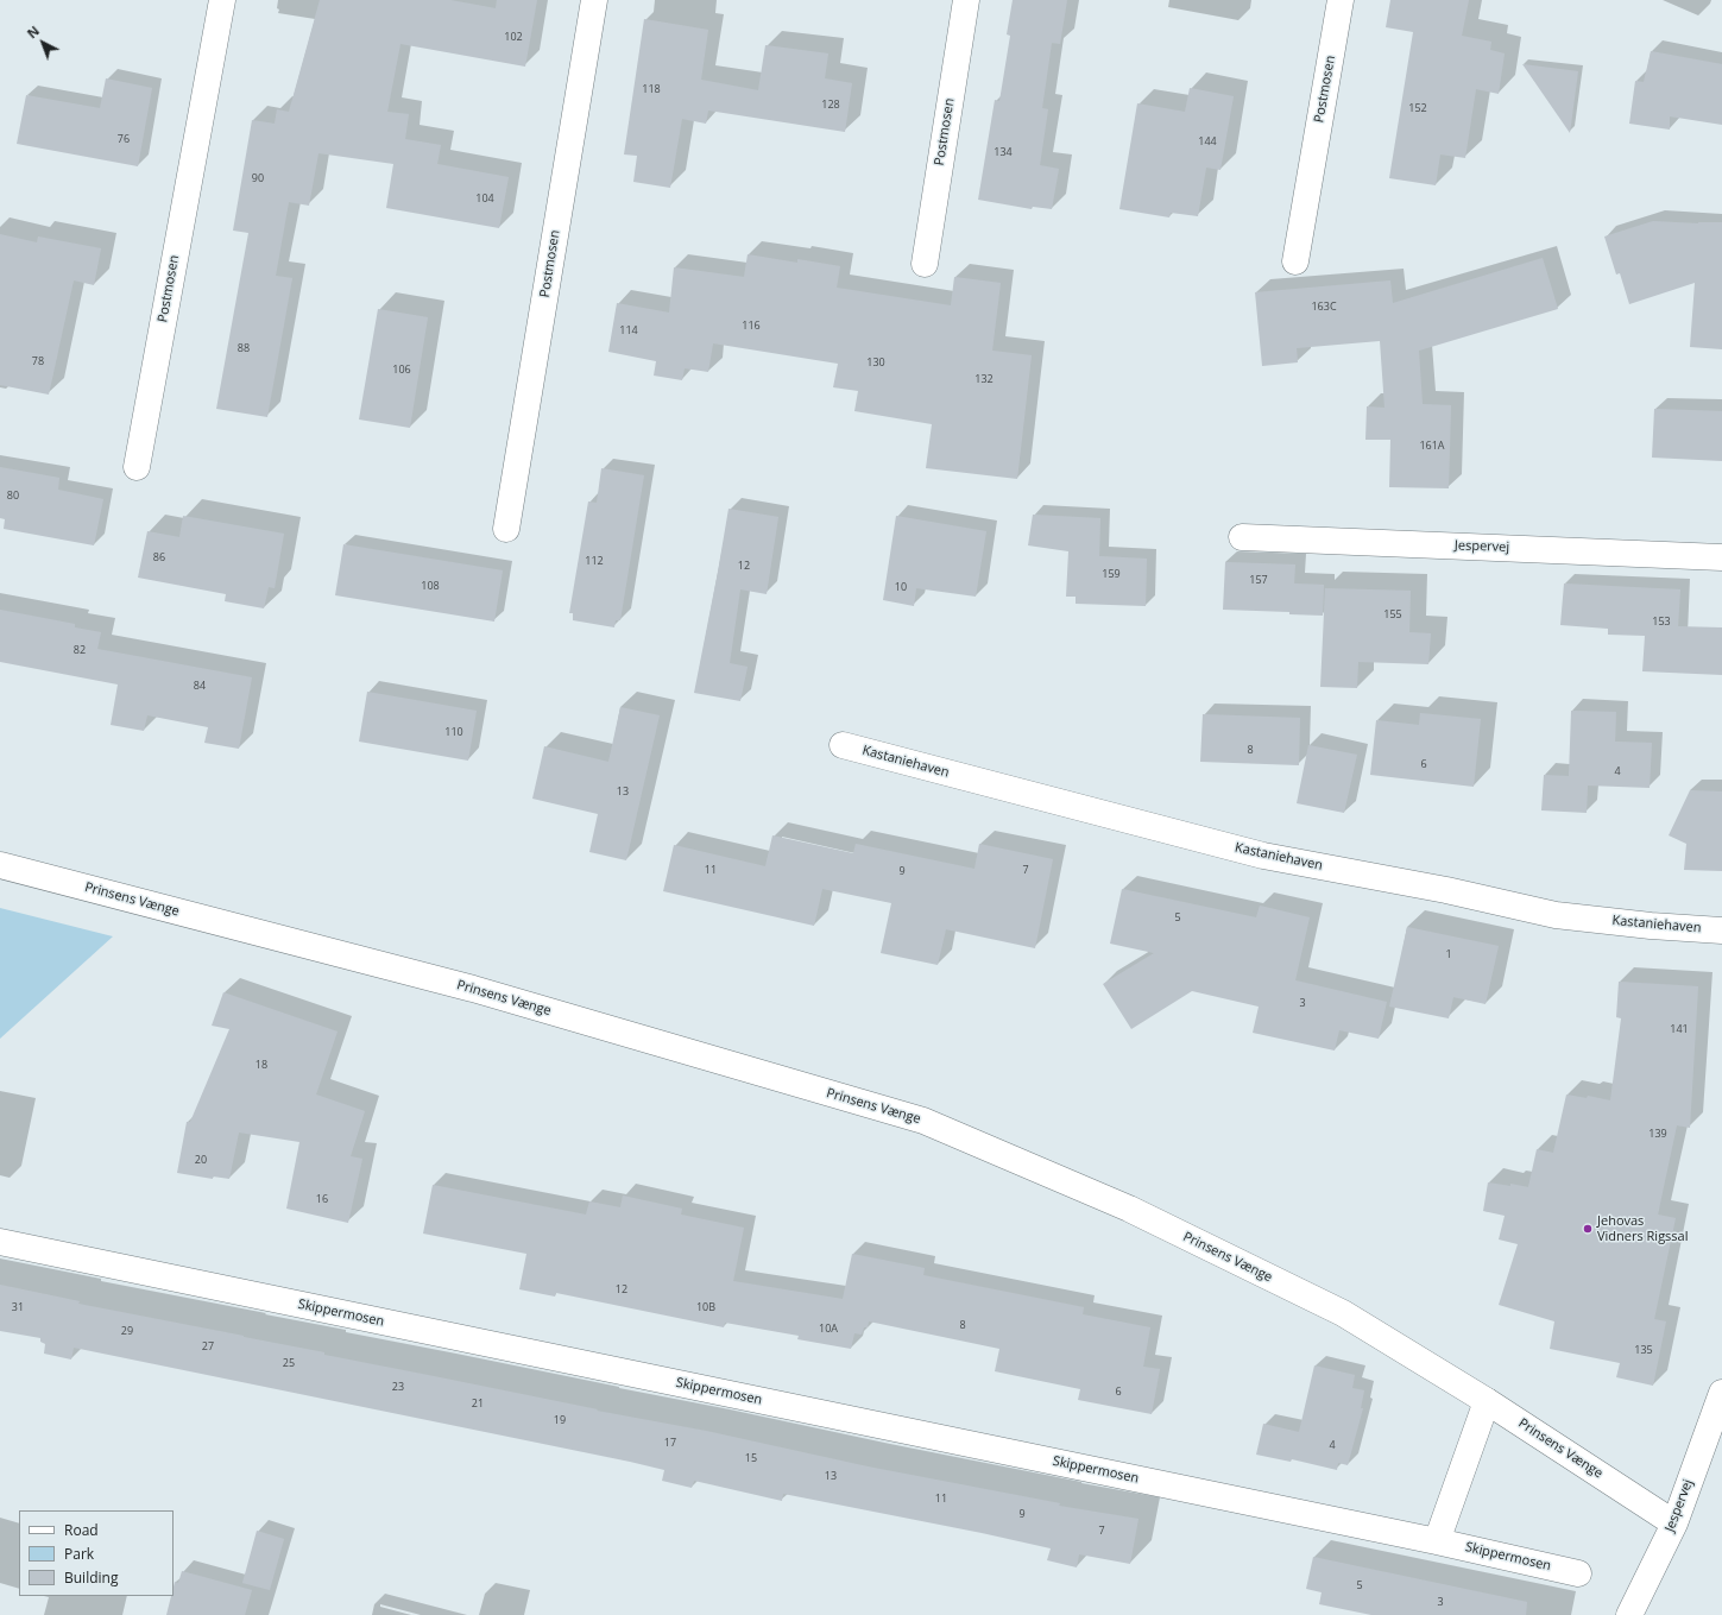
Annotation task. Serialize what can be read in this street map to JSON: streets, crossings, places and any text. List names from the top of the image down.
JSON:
{
  "streets": {
    "street": [
      "Postmosen",
      "Jespervej",
      "Kastaniehaven",
      "Prinsens Vænge",
      "Skippermosen"
    ]
  },
  "crossings": [
    ["Jespervej", "Prinsens Vænge"]
  ],
  "places": ["Jehovas Vidners Rigssal"],
  "house_numbers": [
    "102",
    "118",
    "128",
    "152",
    "76",
    "144",
    "134",
    "90",
    "104",
    "163C",
    "116",
    "114",
    "88",
    "78",
    "130",
    "106",
    "132",
    "161A",
    "80",
    "86",
    "112",
    "12",
    "159",
    "157",
    "108",
    "10",
    "155",
    "153",
    "82",
    "84",
    "110",
    "8",
    "6",
    "4",
    "13",
    "11",
    "7",
    "9",
    "5",
    "1",
    "3",
    "141",
    "18",
    "139",
    "20",
    "16",
    "12",
    "31",
    "10B",
    "8",
    "10A",
    "29",
    "27",
    "135",
    "25",
    "23",
    "6",
    "21",
    "19",
    "17",
    "4",
    "15",
    "13",
    "11",
    "9",
    "7",
    "5",
    "3"
  ],
  "legend": ["Road", "Park", "Building"],
  "north": "top left"
}
